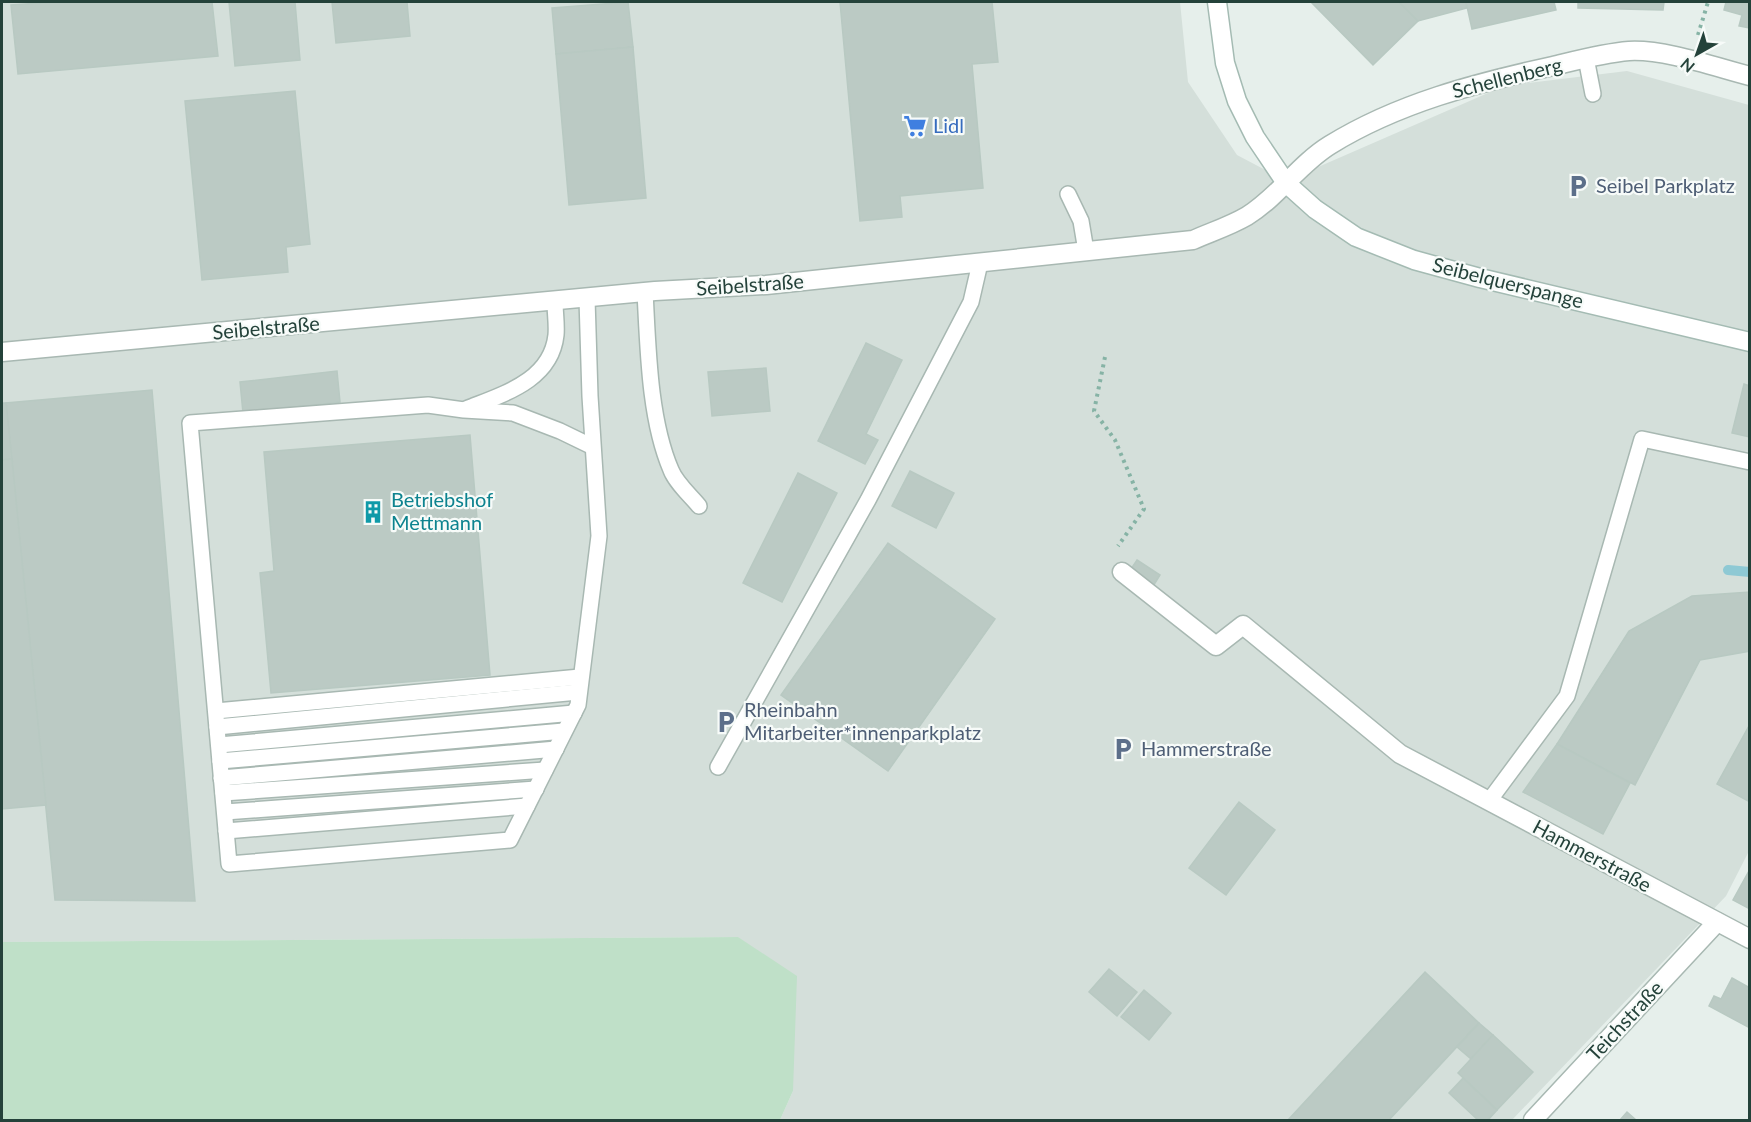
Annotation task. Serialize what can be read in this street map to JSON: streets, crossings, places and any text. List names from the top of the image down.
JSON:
{
  "streets": {
    "street": [
      "Schellenberg",
      "Seibelquerspange",
      "Seibelstraße",
      "Hammerstraße",
      "Teichstraße"
    ]
  },
  "crossings": [
    ["Schellenberg", "Seibelquerspange"],
    ["Schellenberg", "Seibelstraße"],
    ["Seibelquerspange", "Seibelstraße"],
    ["Hammerstraße", "Teichstraße"]
  ],
  "places": {
    "supermarket": ["Lidl"],
    "parking": ["Seibel Parkplatz", "Rheinbahn Mitarbeiter*innenparkplatz", "Hammerstraße"],
    "building": ["Betriebshof Mettmann"]
  },
  "north": "bottom left"
}
